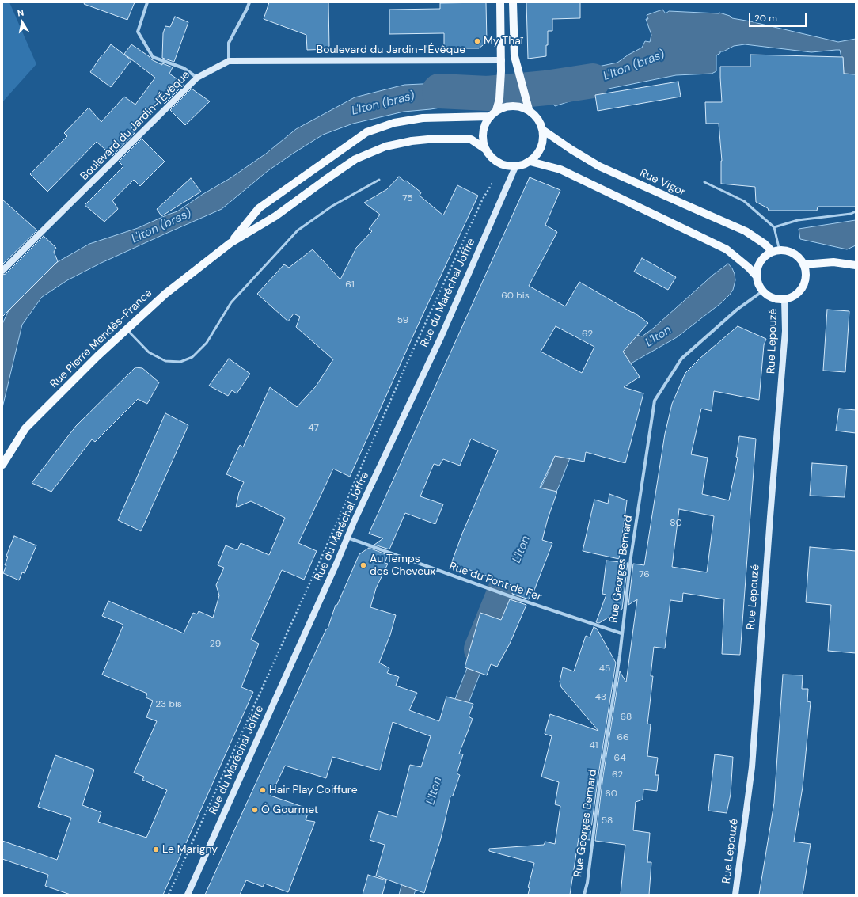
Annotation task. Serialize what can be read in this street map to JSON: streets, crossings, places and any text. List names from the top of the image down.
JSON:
{
  "streets": {
    "main road": [
      "Boulevard du Jardin-l'Évêque",
      "Rue Vigor",
      "Rue du Maréchal Joffre",
      "Rue Pierre Mendès-France",
      "Rue Lepouzé"
    ],
    "street": ["Rue Georges Bernard", "Rue du Pont de Fer"]
  },
  "crossings": [
    ["Rue Vigor", "Rue du Maréchal Joffre"],
    ["Rue Vigor", "Rue Pierre Mendès-France"],
    ["Rue Vigor", "Rue Lepouzé"],
    ["Rue Vigor", "Rue Georges Bernard"],
    ["Rue du Maréchal Joffre", "Rue Pierre Mendès-France"],
    ["Rue du Maréchal Joffre", "Rue du Pont de Fer"],
    ["Rue Lepouzé", "Rue Georges Bernard"],
    ["Rue Georges Bernard", "Rue du Pont de Fer"]
  ],
  "water": ["L'Iton (bras)", "L'Iton"],
  "places": [
    "My Thaï",
    "Au Temps des Cheveux",
    "Hair Play Coiffure",
    "Ô Gourmet",
    "Le Marigny"
  ],
  "house_numbers": [
    "75",
    "61",
    "60 bis",
    "59",
    "62",
    "47",
    "80",
    "76",
    "29",
    "45",
    "43",
    "23 bis",
    "68",
    "66",
    "41",
    "64",
    "62",
    "60",
    "58"
  ],
  "scale_bar": "20 m",
  "north": "top"
}
